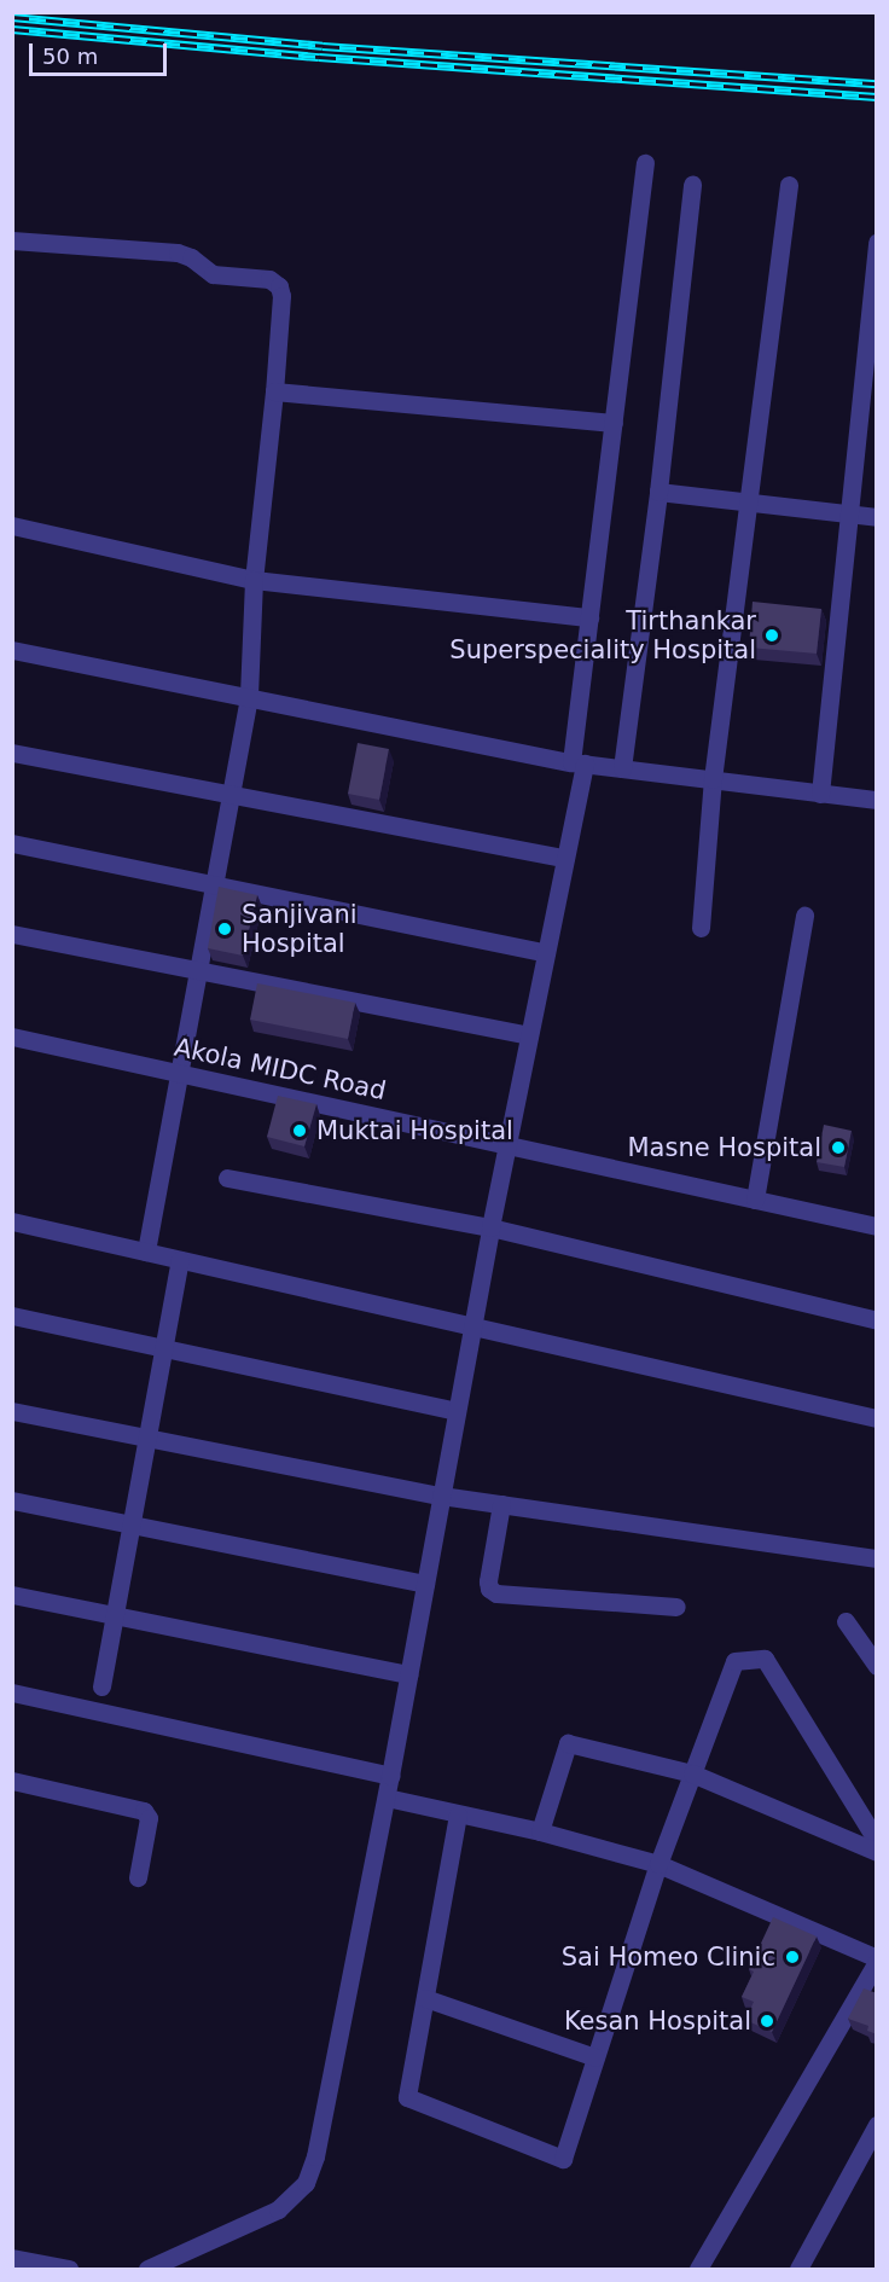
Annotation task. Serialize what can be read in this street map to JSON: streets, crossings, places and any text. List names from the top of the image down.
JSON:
{
  "streets": {
    "street": ["Akola MIDC Road"]
  },
  "places": [
    "Tirthankar Superspeciality Hospital",
    "Sanjivani Hospital",
    "Muktai Hospital",
    "Masne Hospital",
    "Sai Homeo Clinic",
    "Kesan Hospital"
  ],
  "scale_bar": "50 m"
}
